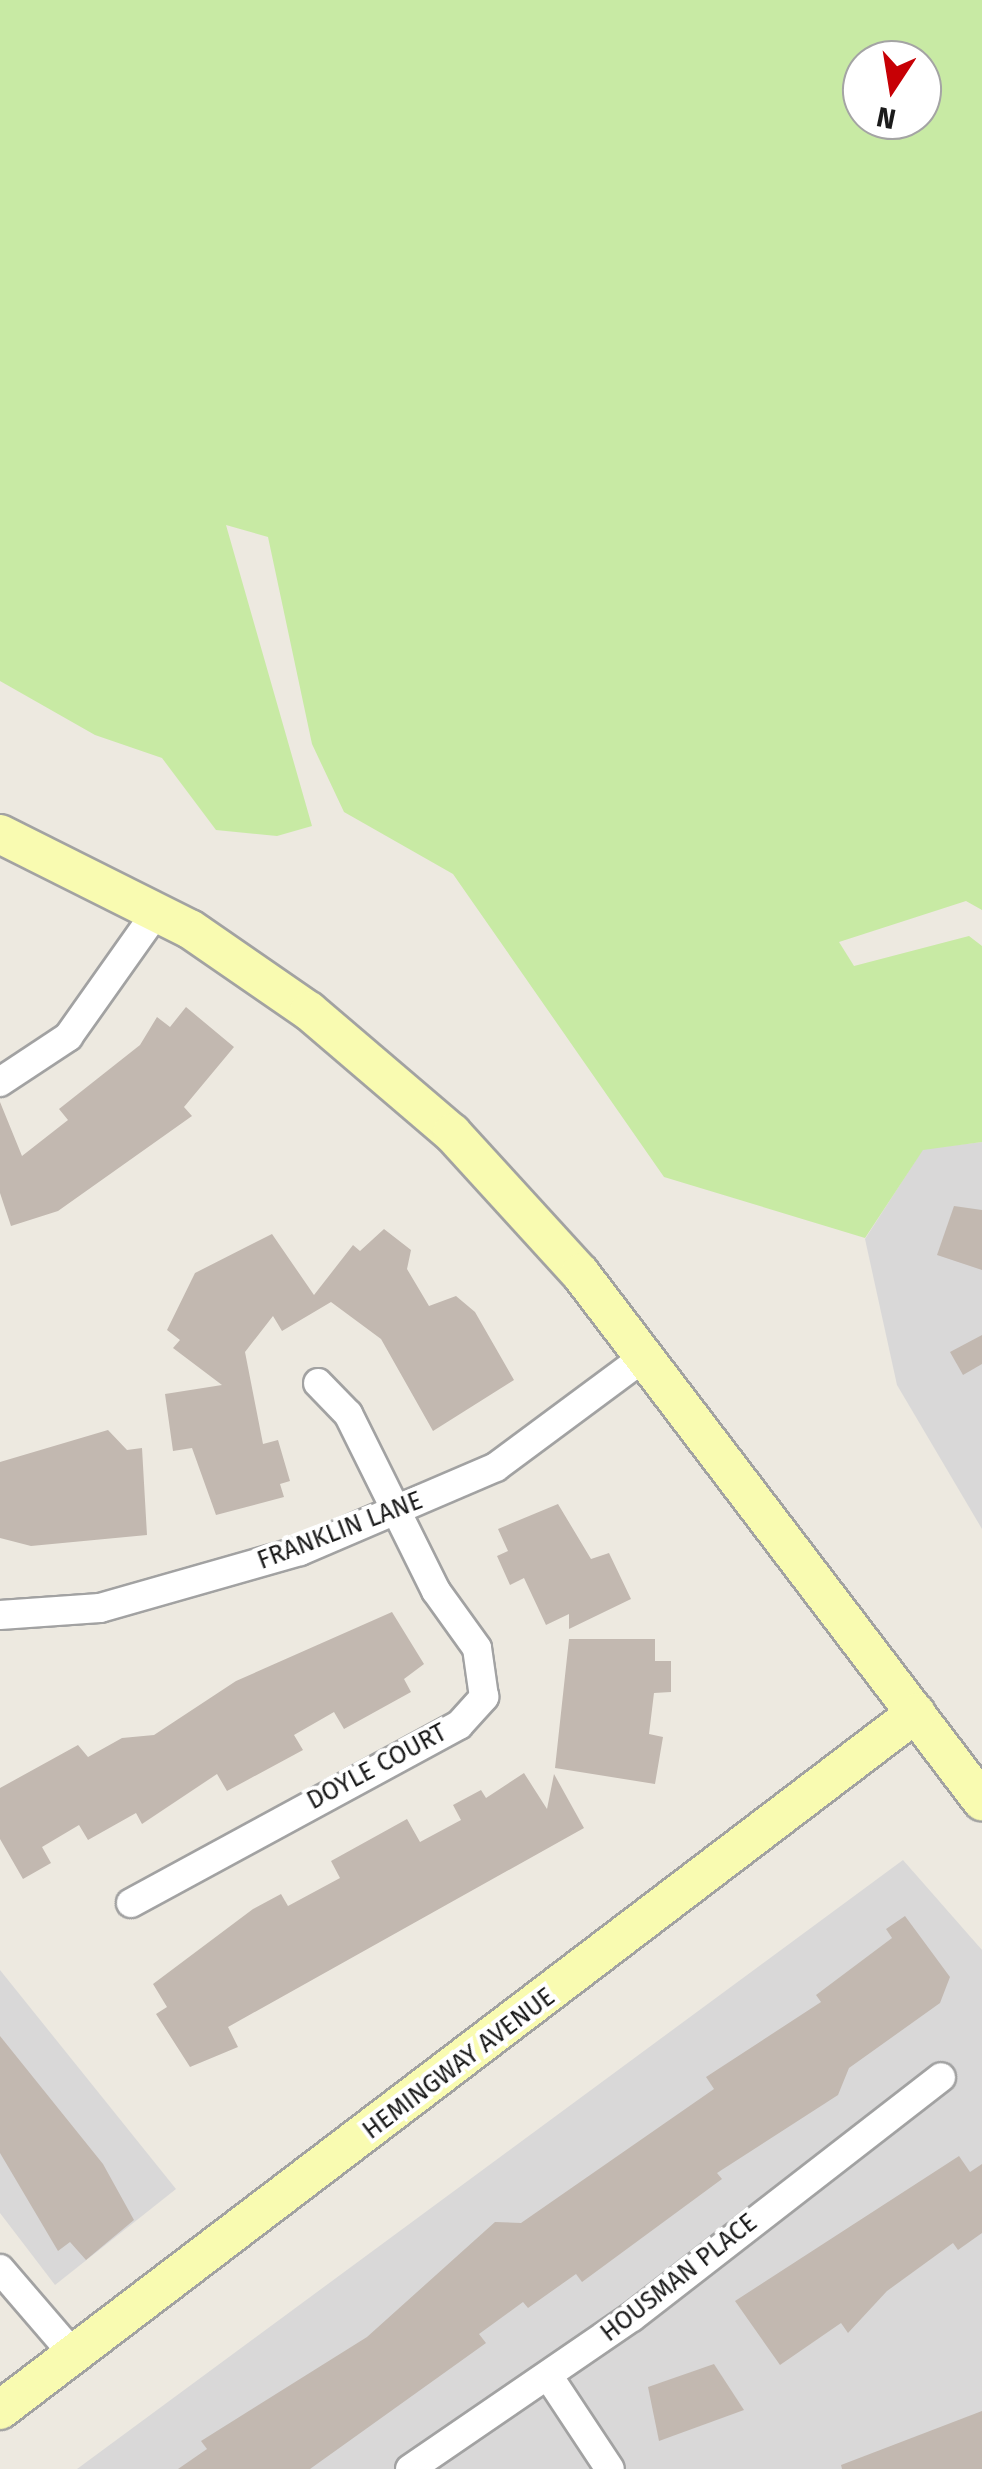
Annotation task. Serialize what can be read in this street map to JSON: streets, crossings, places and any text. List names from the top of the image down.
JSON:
{
  "streets": {
    "main road": ["HEMINGWAY AVENUE"],
    "street": ["FRANKLIN LANE", "DOYLE COURT", "HOUSMAN PLACE"]
  },
  "crossings": [
    ["FRANKLIN LANE", "DOYLE COURT"]
  ],
  "north": "bottom"
}
